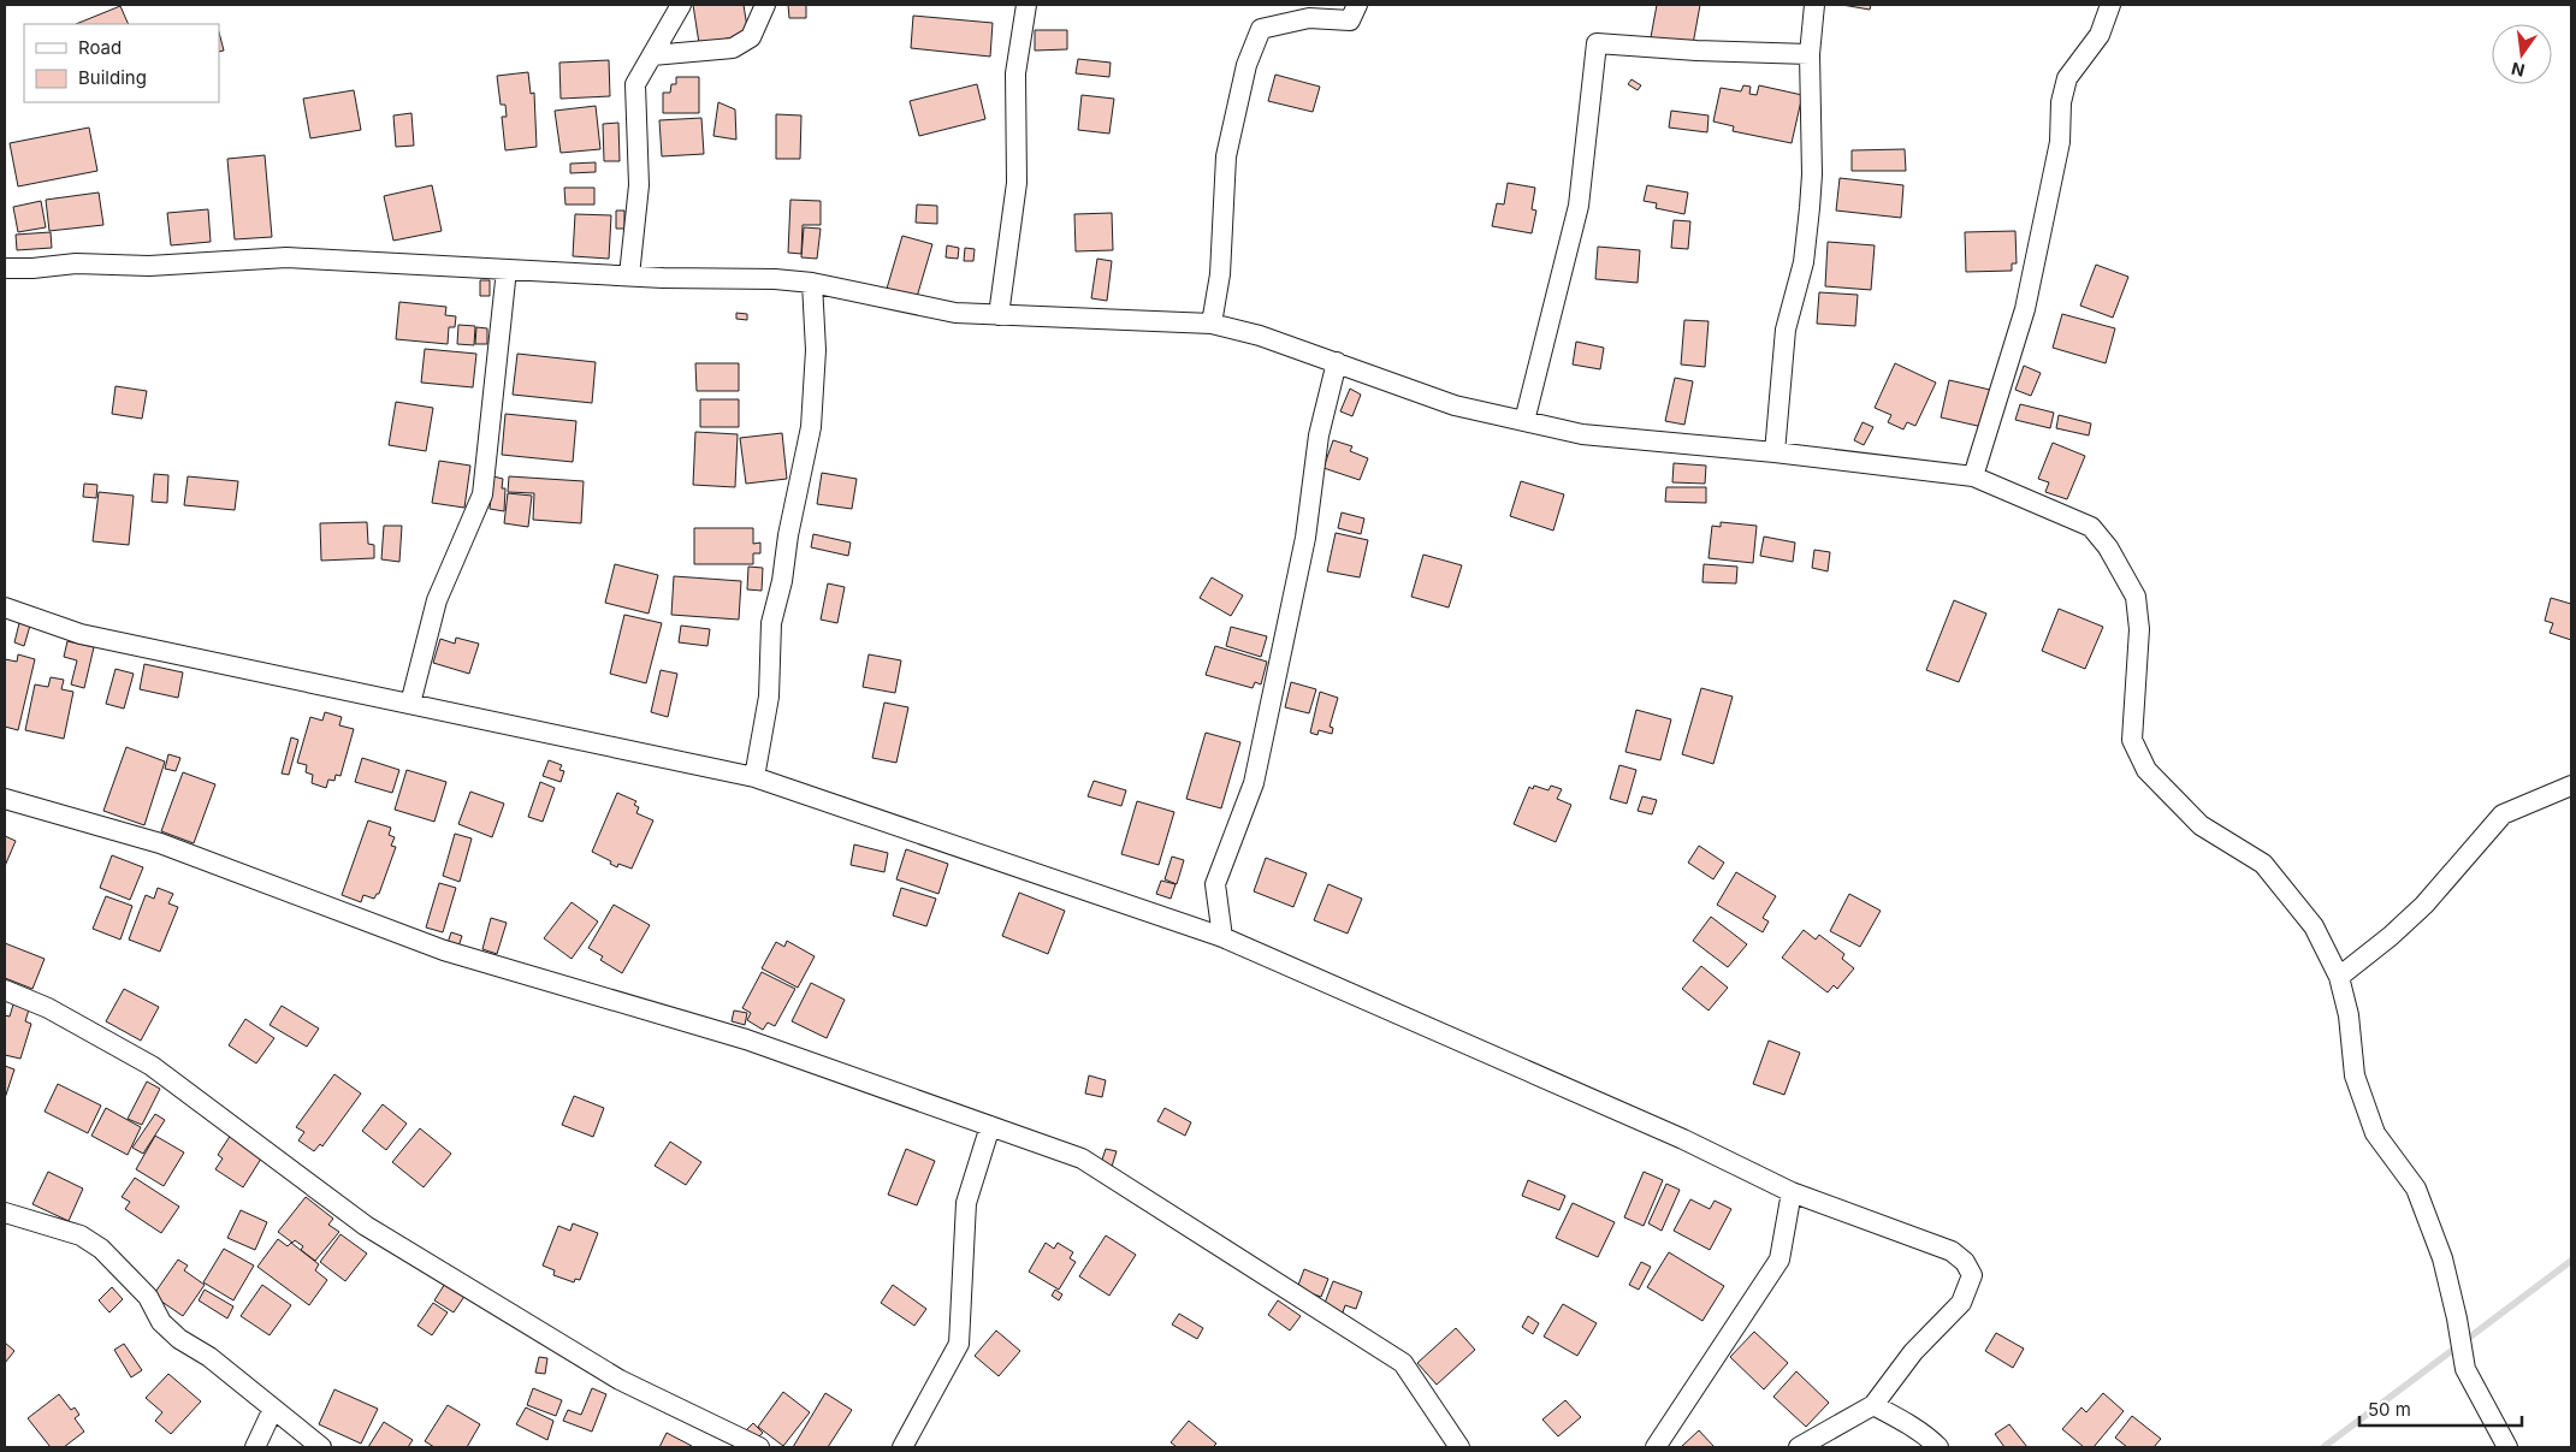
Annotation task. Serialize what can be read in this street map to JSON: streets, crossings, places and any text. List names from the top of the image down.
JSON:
{
  "legend": ["Road", "Building"],
  "scale_bar": "50 m",
  "north": "bottom"
}
